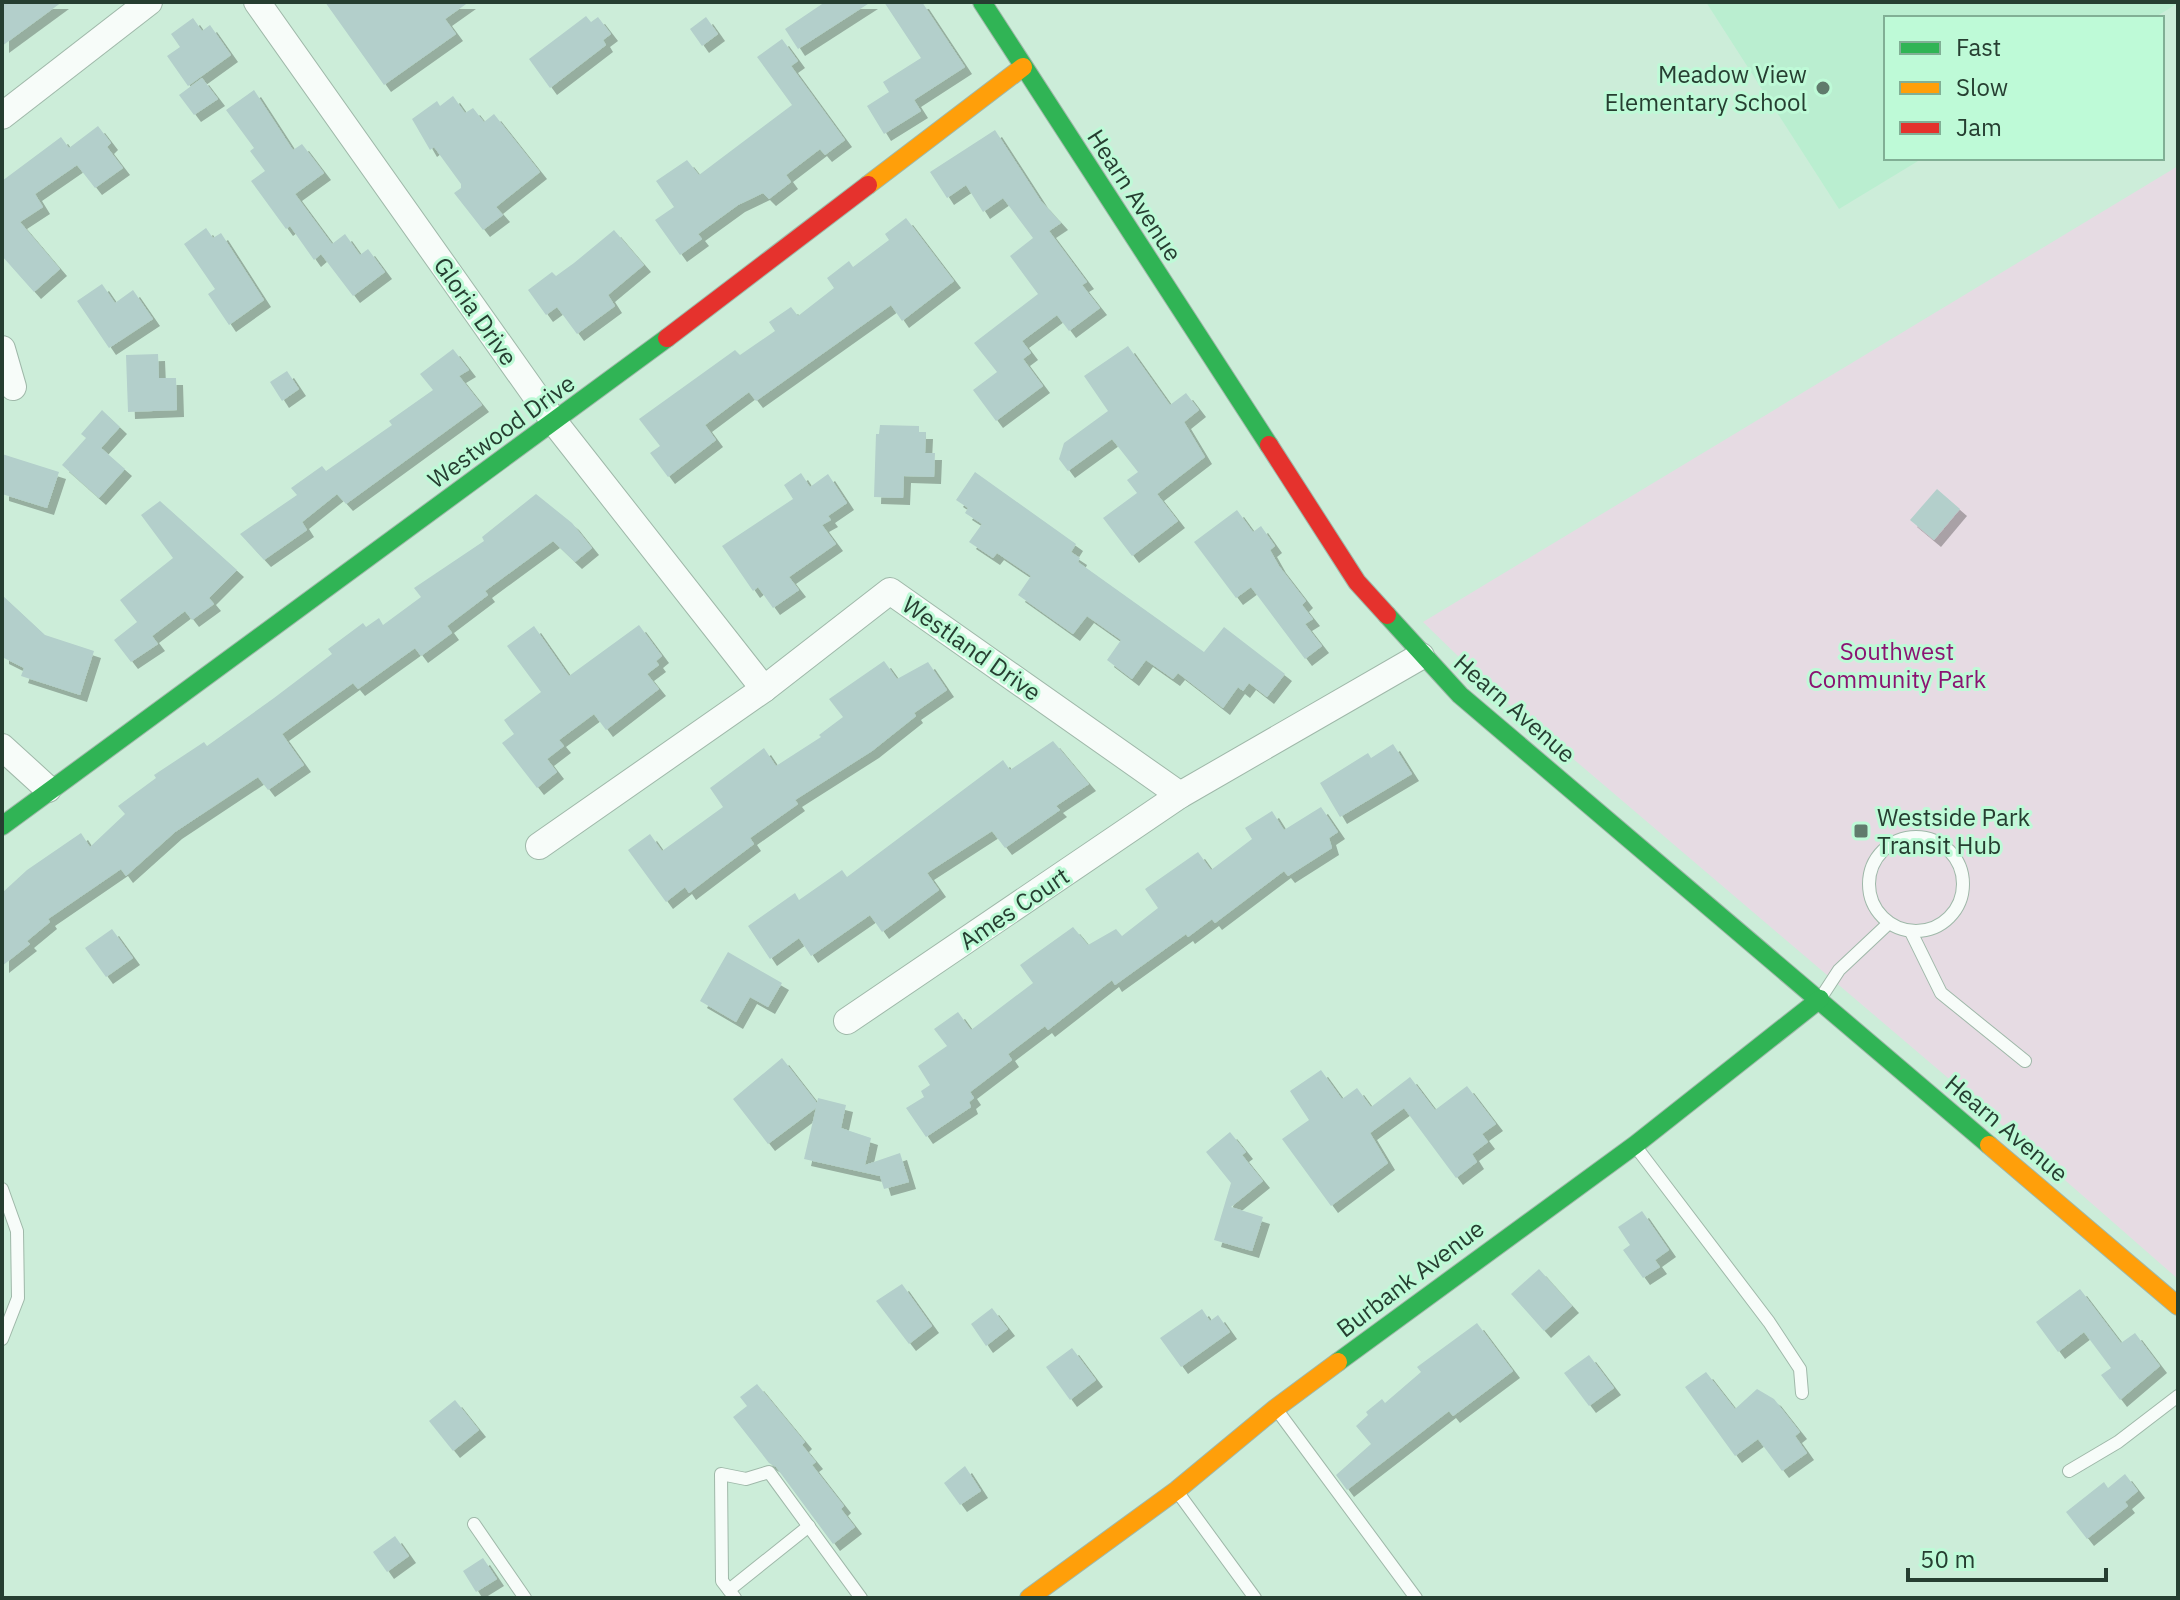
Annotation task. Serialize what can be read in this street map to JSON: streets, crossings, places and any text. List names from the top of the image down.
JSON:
{
  "streets": {
    "street": [
      "Hearn Avenue",
      "Gloria Drive",
      "Westwood Drive",
      "Westland Drive",
      "Ames Court",
      "Burbank Avenue"
    ]
  },
  "crossings": [
    ["Hearn Avenue", "Westwood Drive"],
    ["Hearn Avenue", "Burbank Avenue"],
    ["Gloria Drive", "Westwood Drive"],
    ["Gloria Drive", "Westland Drive"],
    ["Westland Drive", "Ames Court"]
  ],
  "parks": ["Southwest Community Park"],
  "places": {
    "other": ["Meadow View Elementary School"],
    "transit": ["Westside Park Transit Hub"]
  },
  "legend": ["Fast", "Slow", "Jam"],
  "scale_bar": "50 m"
}
